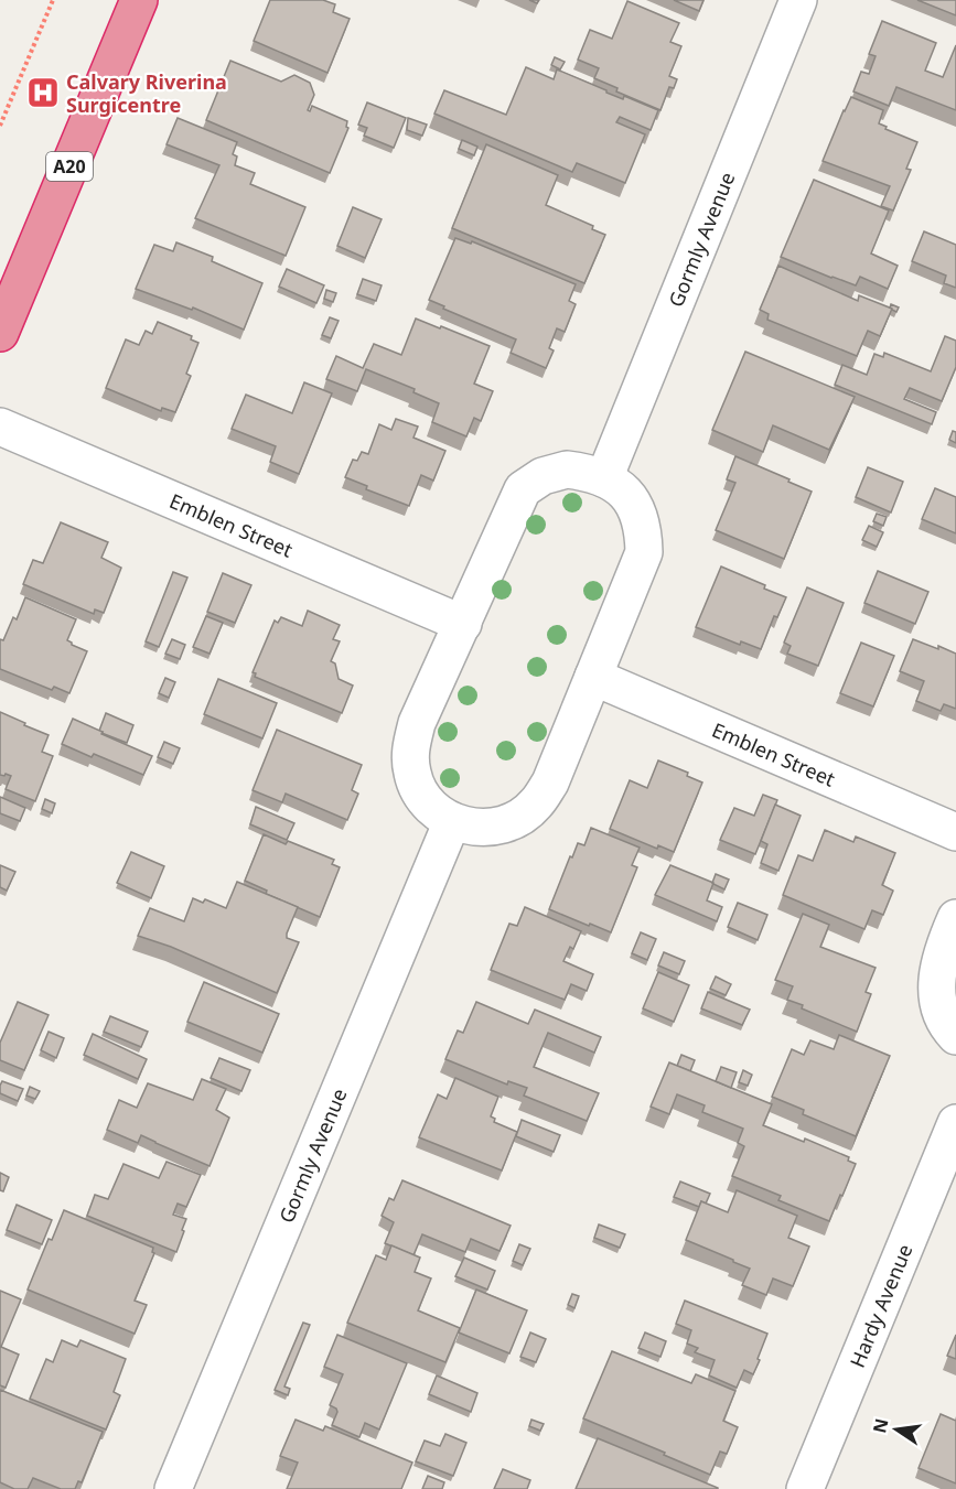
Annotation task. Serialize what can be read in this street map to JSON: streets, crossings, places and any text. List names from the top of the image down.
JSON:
{
  "streets": {
    "highway": ["A20"],
    "street": ["Gormly Avenue", "Emblen Street", "Hardy Avenue"]
  },
  "places": {
    "hospital": ["Calvary Riverina Surgicentre"]
  },
  "north": "left"
}
